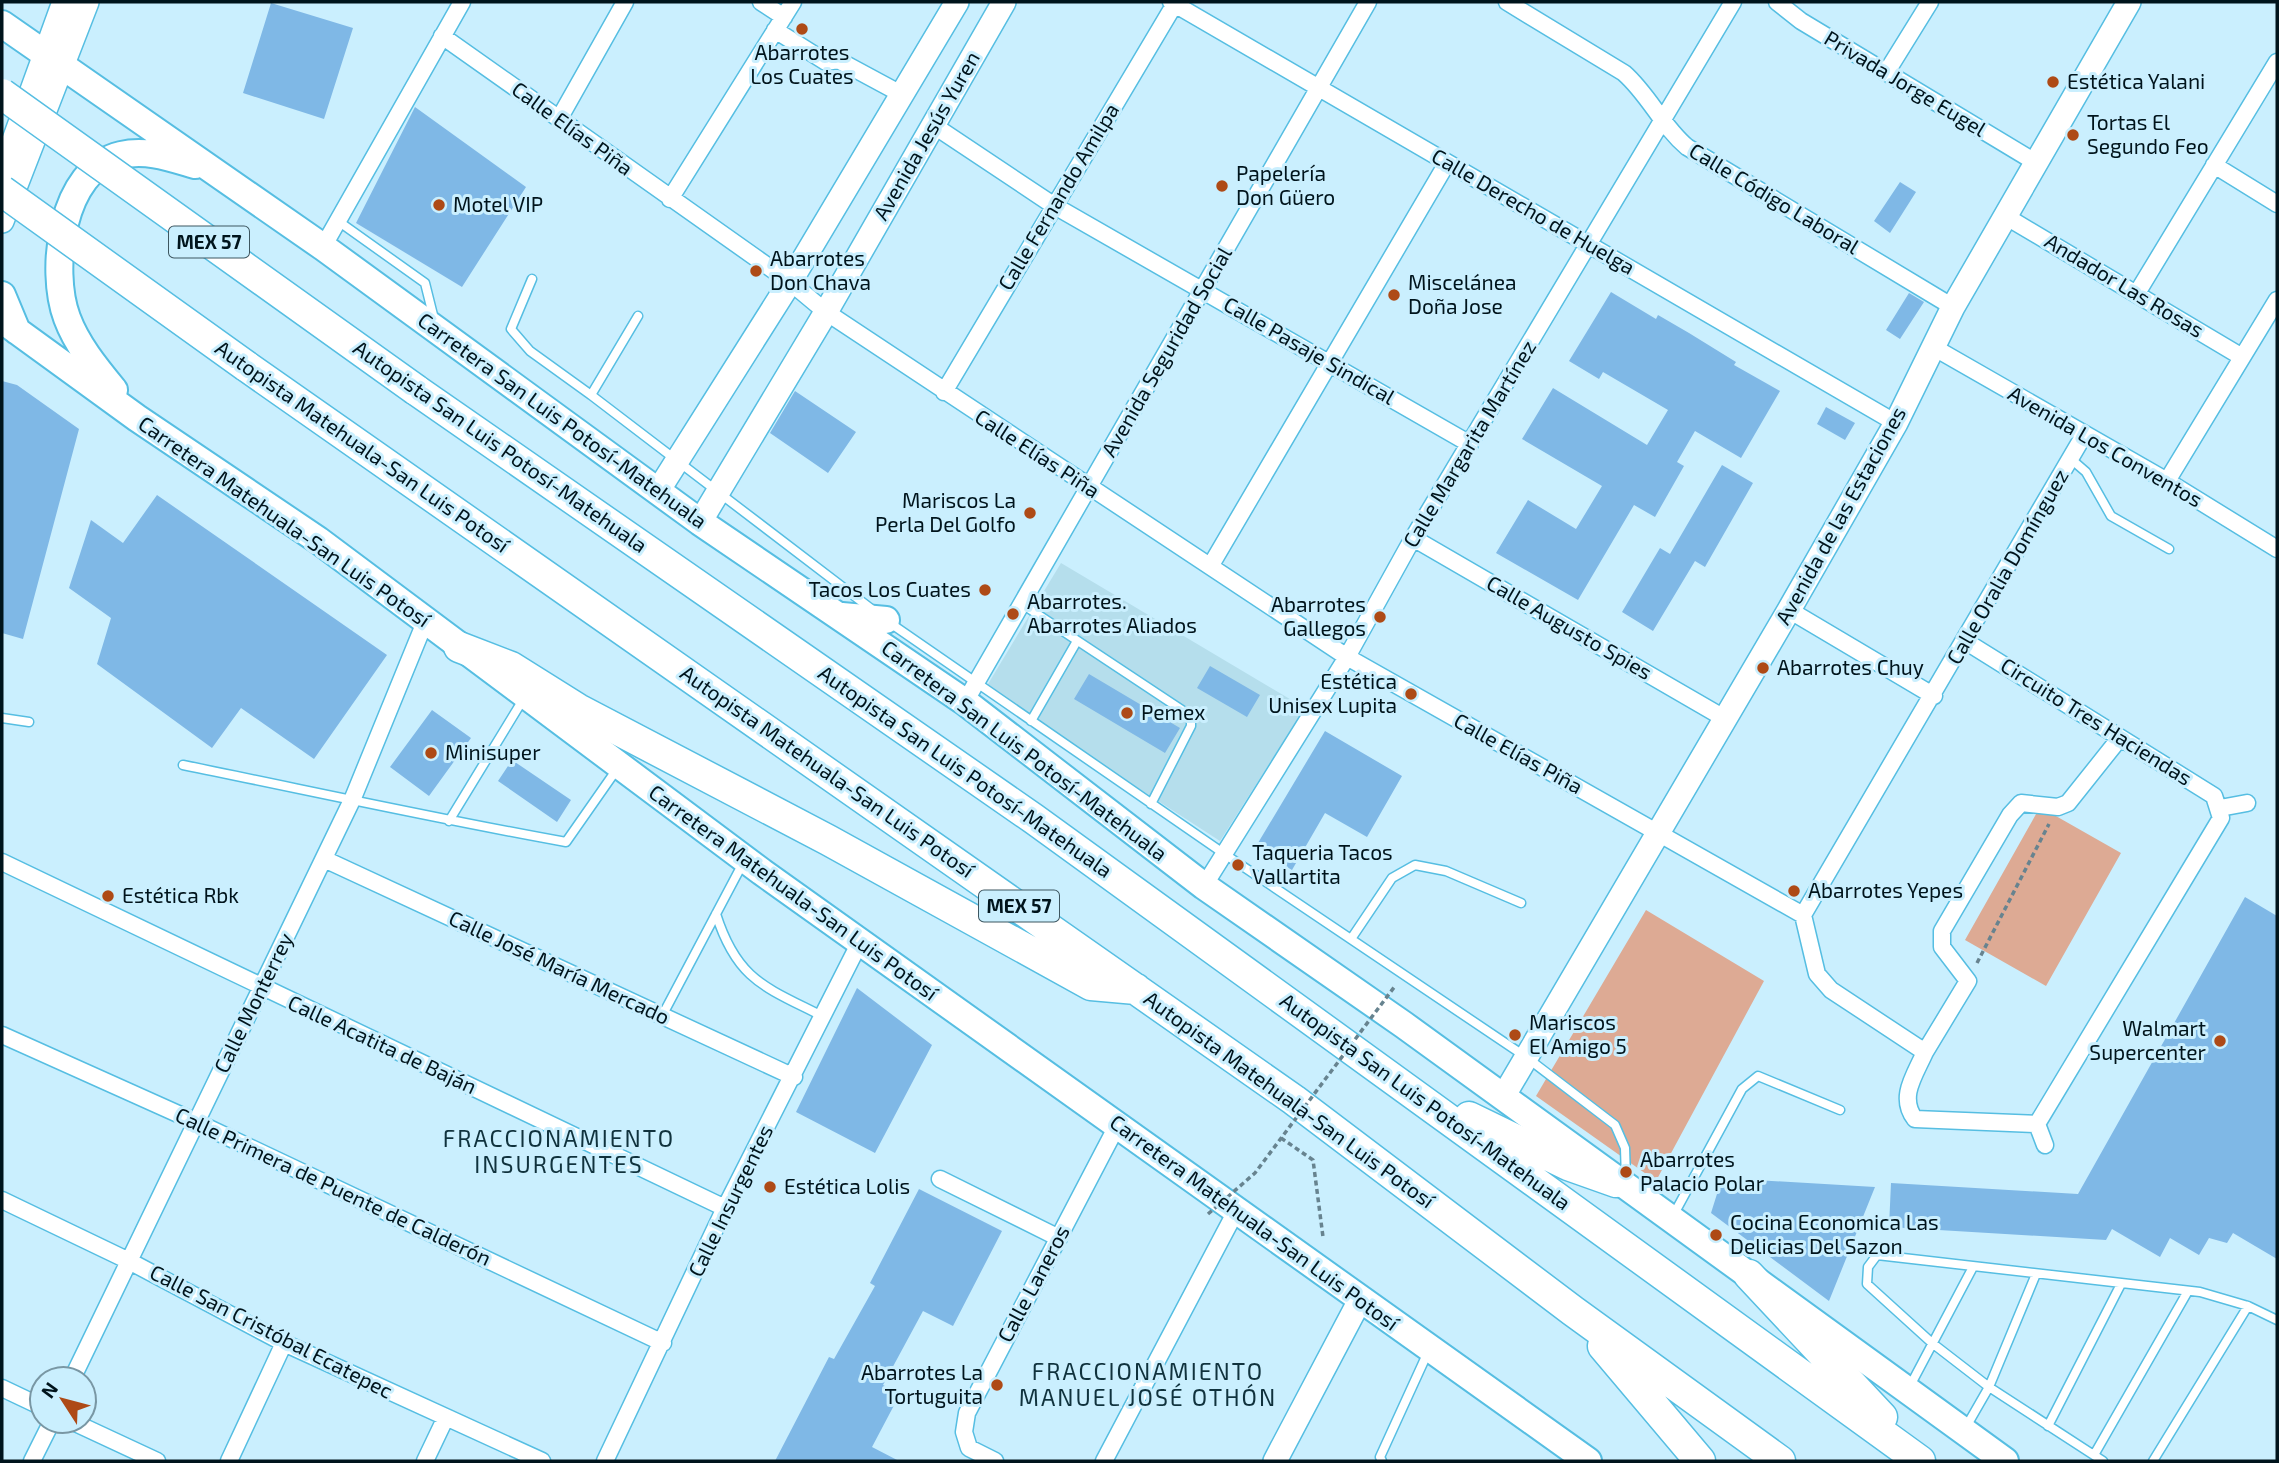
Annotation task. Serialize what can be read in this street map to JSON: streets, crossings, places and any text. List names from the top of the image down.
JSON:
{
  "streets": {
    "highway": ["MEX 57", "Autopista Matehuala-San Luis Potosí", "Autopista San Luis Potosí-Matehuala"],
    "main road": ["Carretera San Luis Potosí-Matehuala", "Carretera Matehuala-San Luis Potosí"],
    "street": [
      "Privada Jorge Eugel",
      "Calle Elías Piña",
      "Avenida Jesús Yuren",
      "Calle Fernando Amilpa",
      "Calle Código Laboral",
      "Calle Derecho de Huelga",
      "Andador Las Rosas",
      "Calle Pasaje Sindical",
      "Avenida Seguridad Social",
      "Calle Margarita Martínez",
      "Avenida Los Conventos",
      "Avenida de las Estaciones",
      "Calle Oralia Domínguez",
      "Calle Augusto Spies",
      "Circuito Tres Haciendas",
      "Calle José María Mercado",
      "Calle Monterrey",
      "Calle Acatita de Baján",
      "Calle Primera de Puente de Calderón",
      "Calle Insurgentes",
      "Calle Laneros",
      "Calle San Cristóbal Ecatepec"
    ]
  },
  "crossings": [
    ["Privada Jorge Eugel", "Avenida de las Estaciones"],
    ["Calle Elías Piña", "Avenida Jesús Yuren"],
    ["Calle Elías Piña", "Calle Fernando Amilpa"],
    ["Calle Elías Piña", "Avenida Seguridad Social"],
    ["Calle Elías Piña", "Calle Margarita Martínez"],
    ["Calle Elías Piña", "Avenida de las Estaciones"],
    ["Avenida Jesús Yuren", "Calle Pasaje Sindical"],
    ["Avenida Jesús Yuren", "Carretera San Luis Potosí-Matehuala"],
    ["Calle Fernando Amilpa", "Calle Derecho de Huelga"],
    ["Calle Fernando Amilpa", "Calle Pasaje Sindical"],
    ["Calle Código Laboral", "Calle Margarita Martínez"],
    ["Calle Código Laboral", "Avenida de las Estaciones"],
    ["Calle Derecho de Huelga", "Avenida Seguridad Social"],
    ["Calle Derecho de Huelga", "Calle Margarita Martínez"],
    ["Calle Derecho de Huelga", "Avenida de las Estaciones"],
    ["Andador Las Rosas", "Avenida de las Estaciones"],
    ["Calle Pasaje Sindical", "Avenida Seguridad Social"],
    ["Calle Pasaje Sindical", "Calle Margarita Martínez"],
    ["Avenida Seguridad Social", "Carretera San Luis Potosí-Matehuala"],
    ["Carretera San Luis Potosí-Matehuala", "Calle Margarita Martínez"],
    ["Carretera San Luis Potosí-Matehuala", "Avenida de las Estaciones"],
    ["Calle Margarita Martínez", "Calle Augusto Spies"],
    ["Avenida Los Conventos", "Avenida de las Estaciones"],
    ["Avenida Los Conventos", "Calle Oralia Domínguez"],
    ["Avenida de las Estaciones", "Calle Augusto Spies"],
    ["Carretera Matehuala-San Luis Potosí", "Calle Monterrey"],
    ["Carretera Matehuala-San Luis Potosí", "Calle Insurgentes"],
    ["Carretera Matehuala-San Luis Potosí", "Calle Laneros"],
    ["Calle Oralia Domínguez", "Circuito Tres Haciendas"],
    ["Calle José María Mercado", "Calle Monterrey"],
    ["Calle José María Mercado", "Calle Insurgentes"],
    ["Calle Monterrey", "Calle Acatita de Baján"],
    ["Calle Monterrey", "Calle Primera de Puente de Calderón"],
    ["Calle Monterrey", "Calle San Cristóbal Ecatepec"],
    ["Calle Acatita de Baján", "Calle Insurgentes"],
    ["Calle Primera de Puente de Calderón", "Calle Insurgentes"]
  ],
  "districts": ["FRACCIONAMIENTO INSURGENTES", "FRACCIONAMIENTO MANUEL JOSÉ OTHÓN"],
  "places": [
    "Abarrotes Los Cuates",
    "Estética Yalani",
    "Tortas El Segundo Feo",
    "Papelería Don Güero",
    "Motel VIP",
    "Abarrotes Don Chava",
    "Miscelánea Doña Jose",
    "Mariscos La Perla Del Golfo",
    "Tacos Los Cuates",
    "Abarrotes. Abarrotes Aliados",
    "Abarrotes Gallegos",
    "Abarrotes Chuy",
    "Estética Unisex Lupita",
    "Pemex",
    "Minisuper",
    "Taqueria Tacos Vallartita",
    "Abarrotes Yepes",
    "Estética Rbk",
    "Mariscos El Amigo 5",
    "Walmart Supercenter",
    "Abarrotes Palacio Polar",
    "Estética Lolis",
    "Cocina Economica Las Delicias Del Sazon",
    "Abarrotes La Tortuguita"
  ],
  "north": "top left"
}
